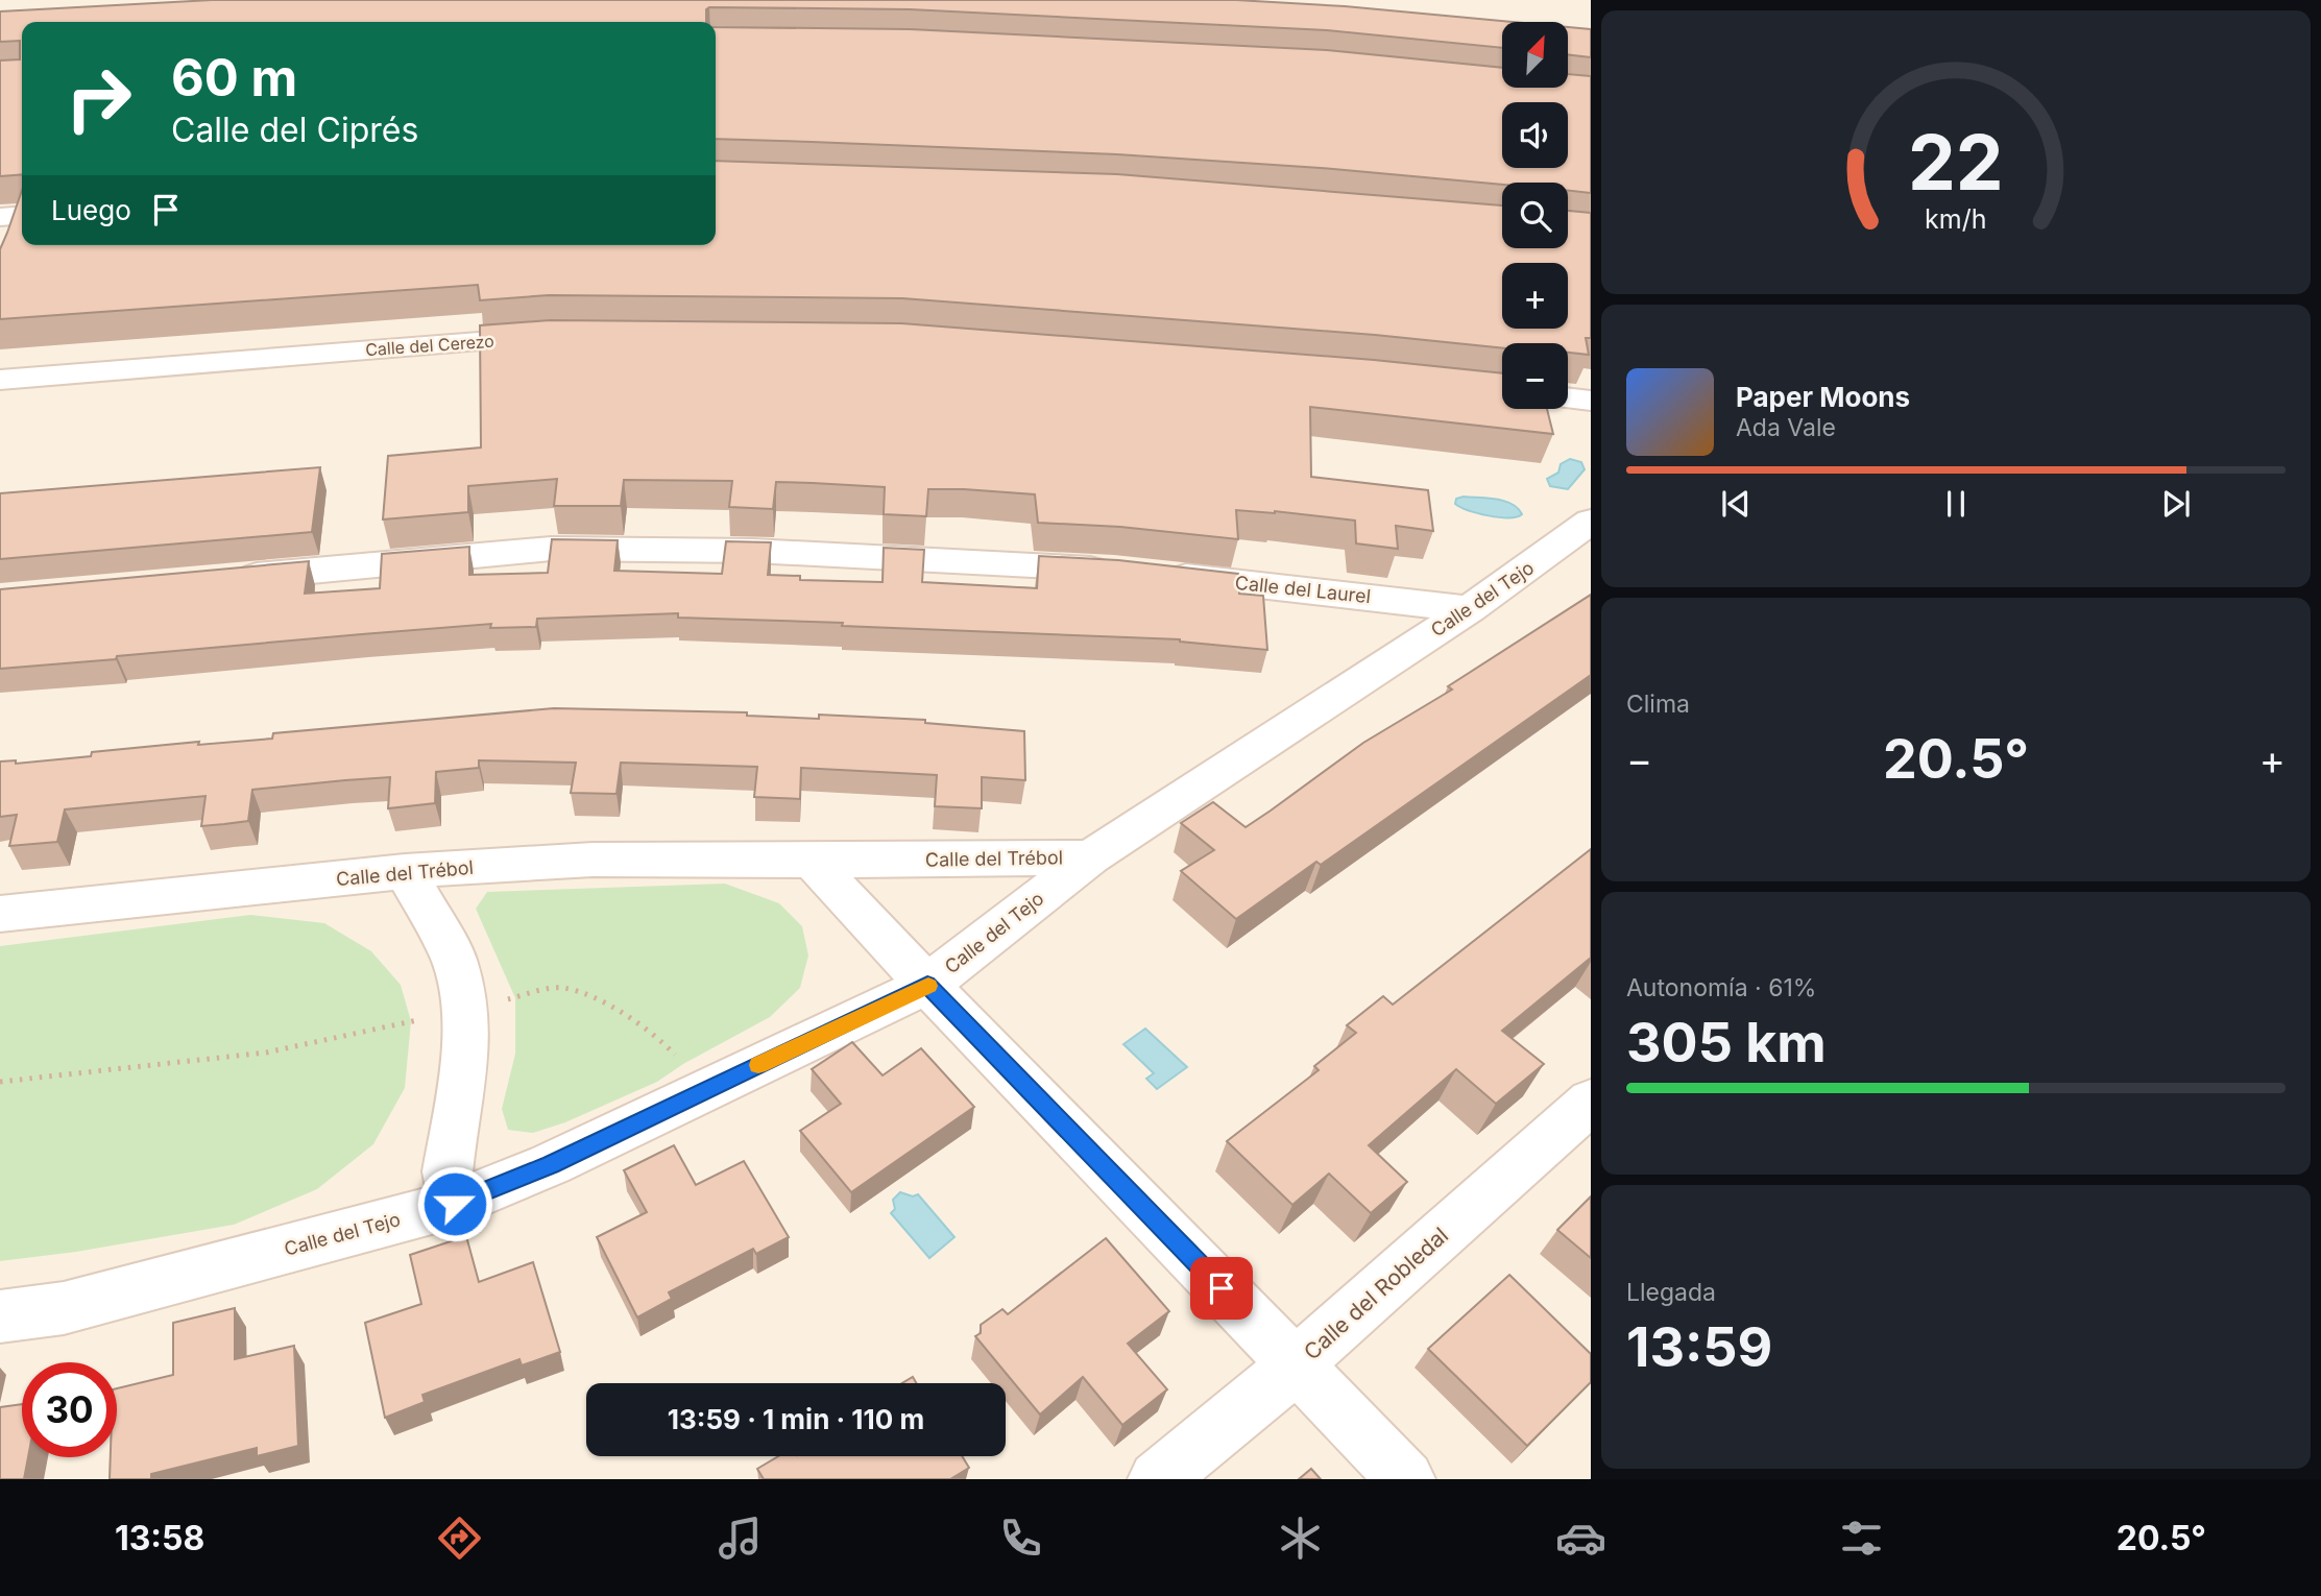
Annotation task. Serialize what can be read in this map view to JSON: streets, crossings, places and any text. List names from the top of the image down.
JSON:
{
  "streets": {
    "street": [
      "Calle del Cerezo",
      "Calle del Laurel",
      "Calle del Tejo",
      "Calle del Trébol",
      "Calle del Robledal"
    ]
  },
  "crossings": [
    ["Calle del Laurel", "Calle del Tejo"],
    ["Calle del Tejo", "Calle del Trébol"]
  ],
  "north": "top right",
  "page": {
    "map_buttons": ["+", "−"],
    "turn": ["60 m", "Calle del Ciprés"],
    "then": "Luego",
    "song": ["Paper Moons", "Ada Vale"],
    "tile": [
      "Clima",
      ["Autonomía · 61%", "305 km"],
      ["Llegada", "13:59"]
    ],
    "heat": ["−", "20.5°", "+"],
    "limit": "30",
    "trip": "13:59 · 1 min · 110 m",
    "tabs": ["13:58", "20.5°"],
    "gauge": ["22", "km/h"]
  }
}
